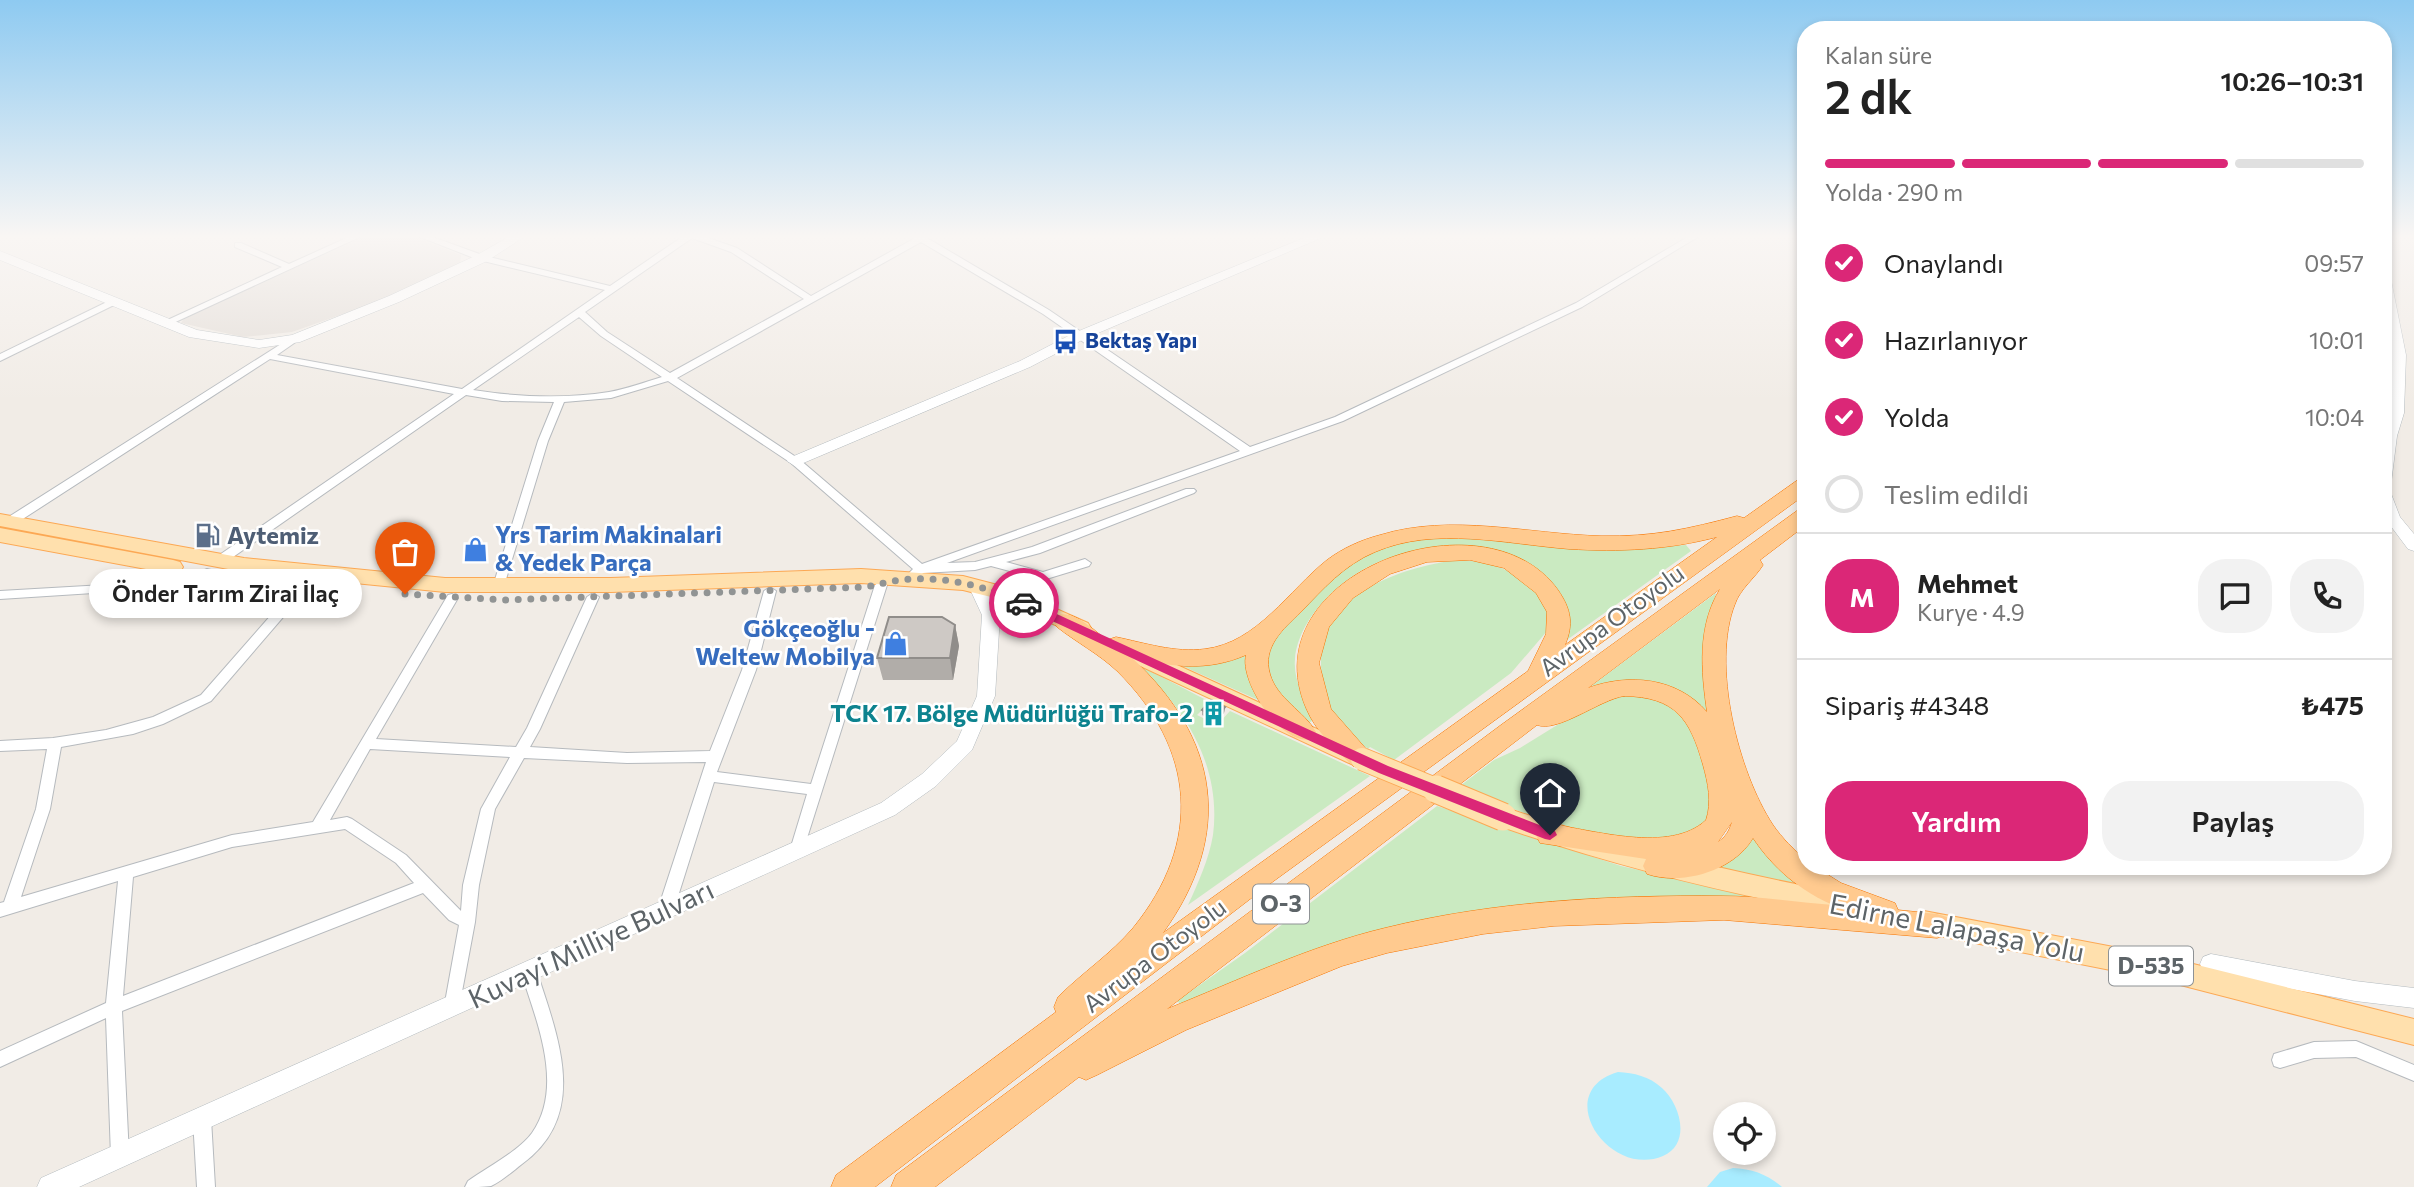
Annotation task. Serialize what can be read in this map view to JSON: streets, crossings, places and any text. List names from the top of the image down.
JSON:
{
  "streets": {
    "highway": ["Avrupa Otoyolu", "O-3"],
    "main road": ["Edirne Lalapaşa Yolu", "D-535"],
    "street": ["Kuvayi Milliye Bulvarı"]
  },
  "crossings": [
    ["Edirne Lalapaşa Yolu", "D-535"],
    ["Kuvayi Milliye Bulvarı", "D-535"]
  ],
  "places": {
    "bus stop": ["Bektaş Yapı"],
    "fuel station": ["Aytemiz"],
    "shop": ["Yrs Tarim Makinalari & Yedek Parça", "Gökçeoğlu - Weltew Mobilya"],
    "other": ["Önder Tarım Zirai İlaç"],
    "building": ["TCK 17. Bölge Müdürlüğü Trafo-2"]
  },
  "page": {
    "heading": ["2 dk", "Kalan süre", "10:26–10:31"],
    "panel": [
      "Mehmet",
      "Kurye · 4.9",
      "Sipariş #4348",
      "₺475"
    ],
    "bar": "Yolda · 290 m",
    "list": [
      ["Onaylandı", "09:57"],
      ["Hazırlanıyor", "10:01"],
      ["Yolda", "10:04"],
      "Teslim edildi"
    ],
    "round": "M",
    "bubble": "Önder Tarım Zirai İlaç",
    "buttons": ["Yardım", "Paylaş"]
  }
}
